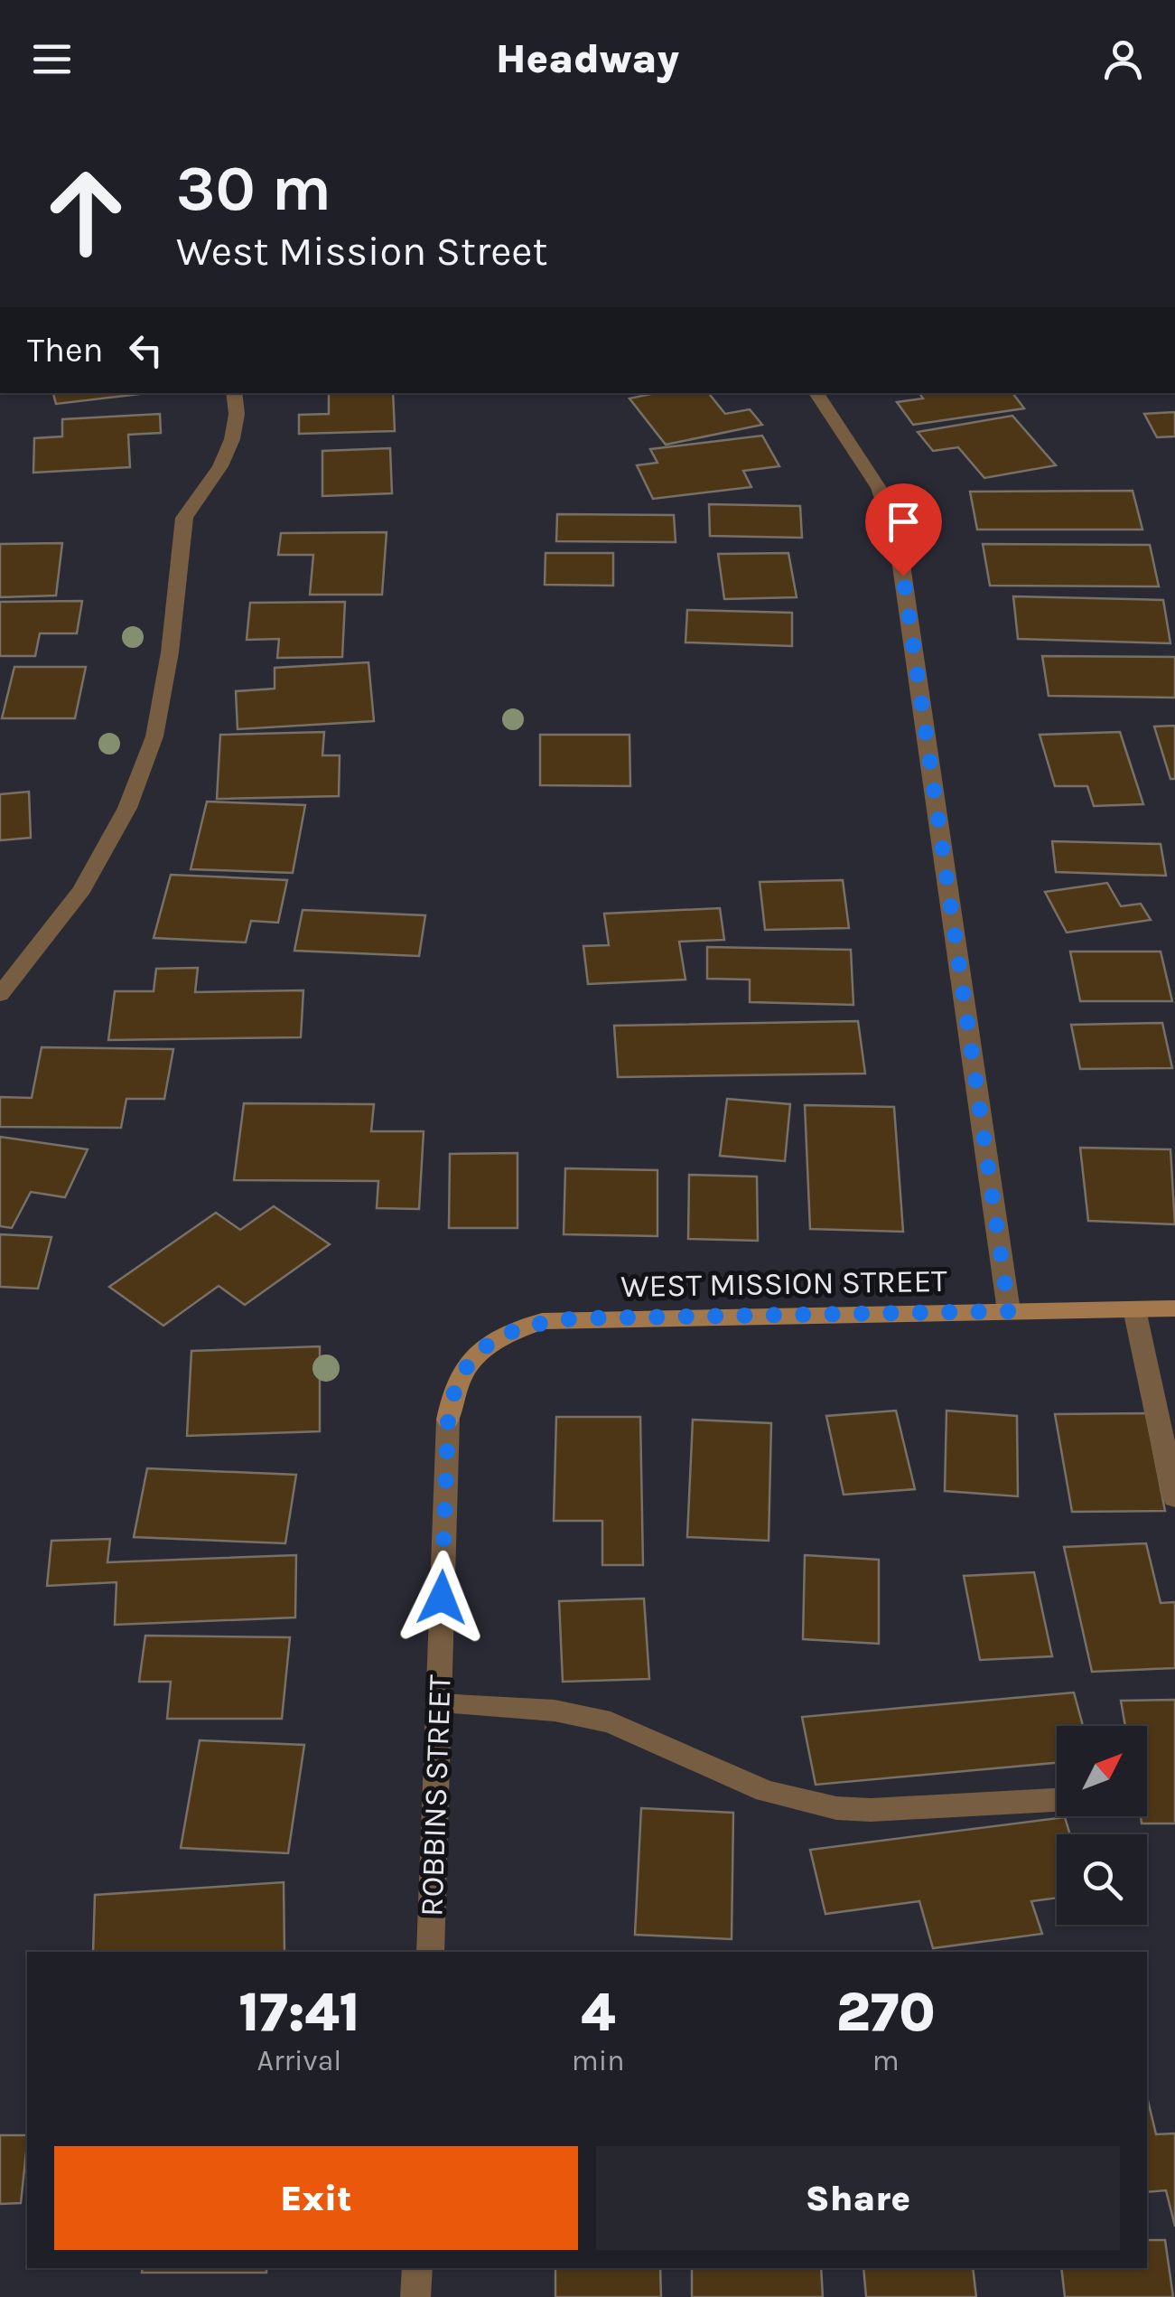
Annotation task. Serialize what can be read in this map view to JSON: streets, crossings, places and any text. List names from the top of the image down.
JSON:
{
  "streets": {
    "street": ["WEST MISSION STREET", "ROBBINS STREET"]
  },
  "crossings": [
    ["WEST MISSION STREET", "ROBBINS STREET"]
  ],
  "north": "top right",
  "page": {
    "header": "Headway",
    "turn": ["30 m", "West Mission Street"],
    "then": "Then",
    "eta": [
      "17:41",
      "Arrival",
      "4",
      "min",
      "270",
      "m"
    ],
    "buttons": ["Exit", "Share"]
  }
}
